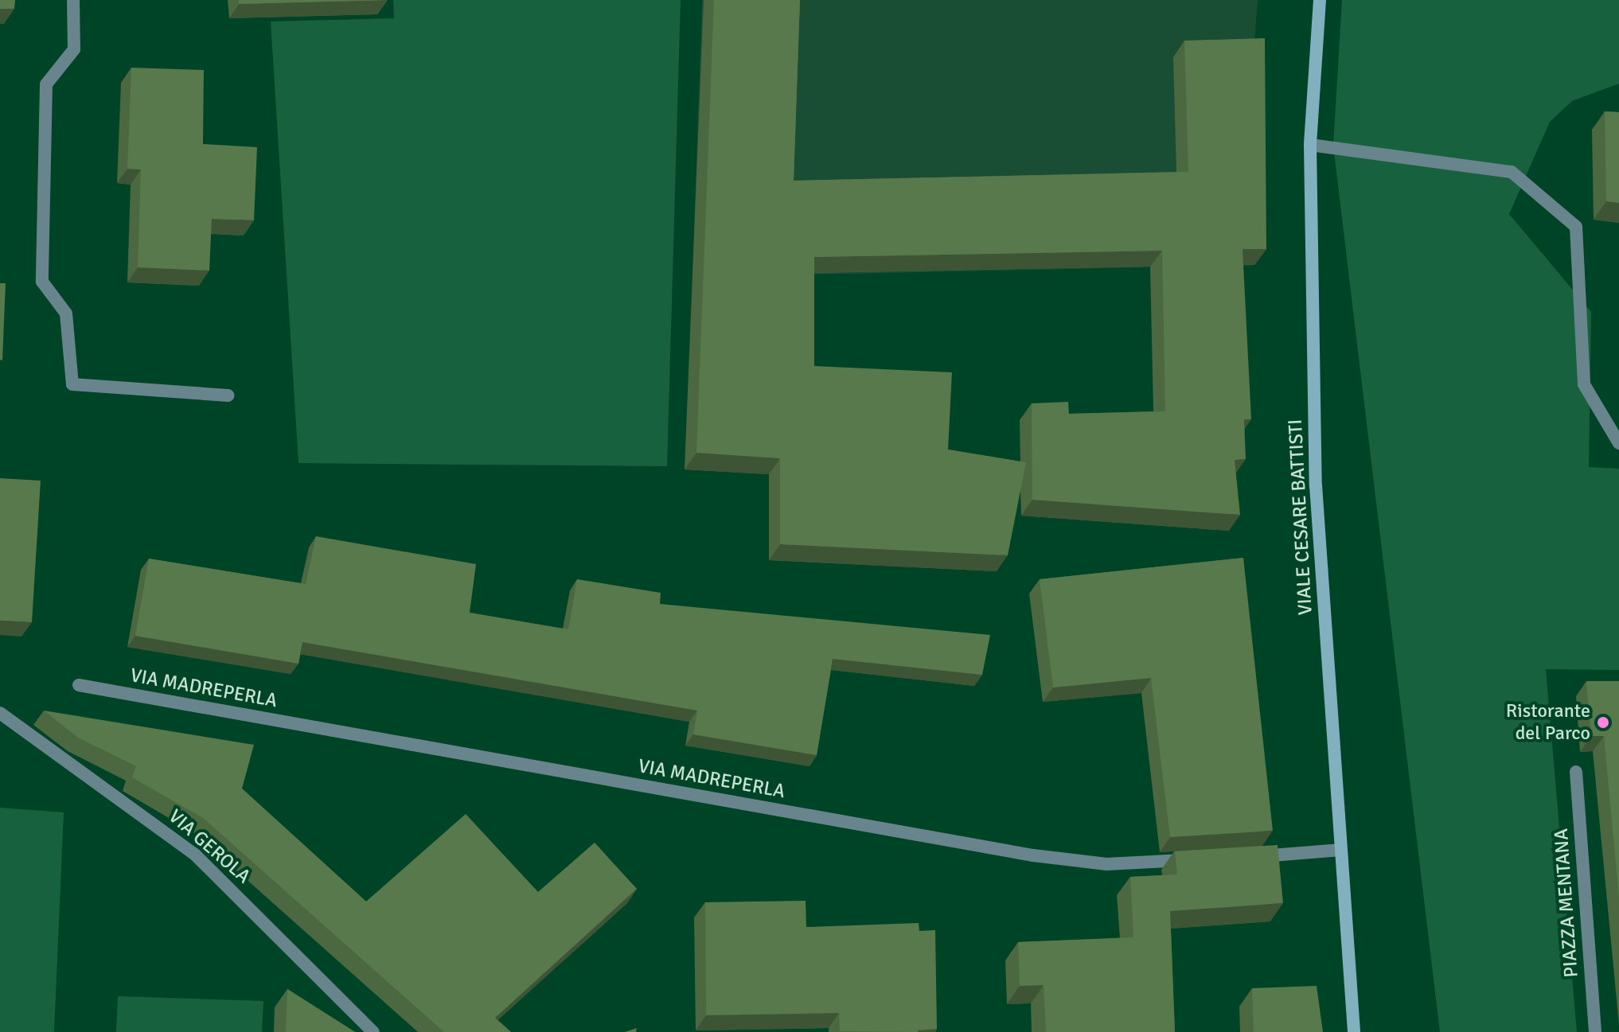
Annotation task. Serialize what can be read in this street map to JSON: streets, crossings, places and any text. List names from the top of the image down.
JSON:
{
  "streets": {
    "street": [
      "VIALE CESARE BATTISTI",
      "VIA MADREPERLA",
      "VIA GEROLA",
      "PIAZZA MENTANA"
    ]
  },
  "places": ["Ristorante del Parco"]
}
